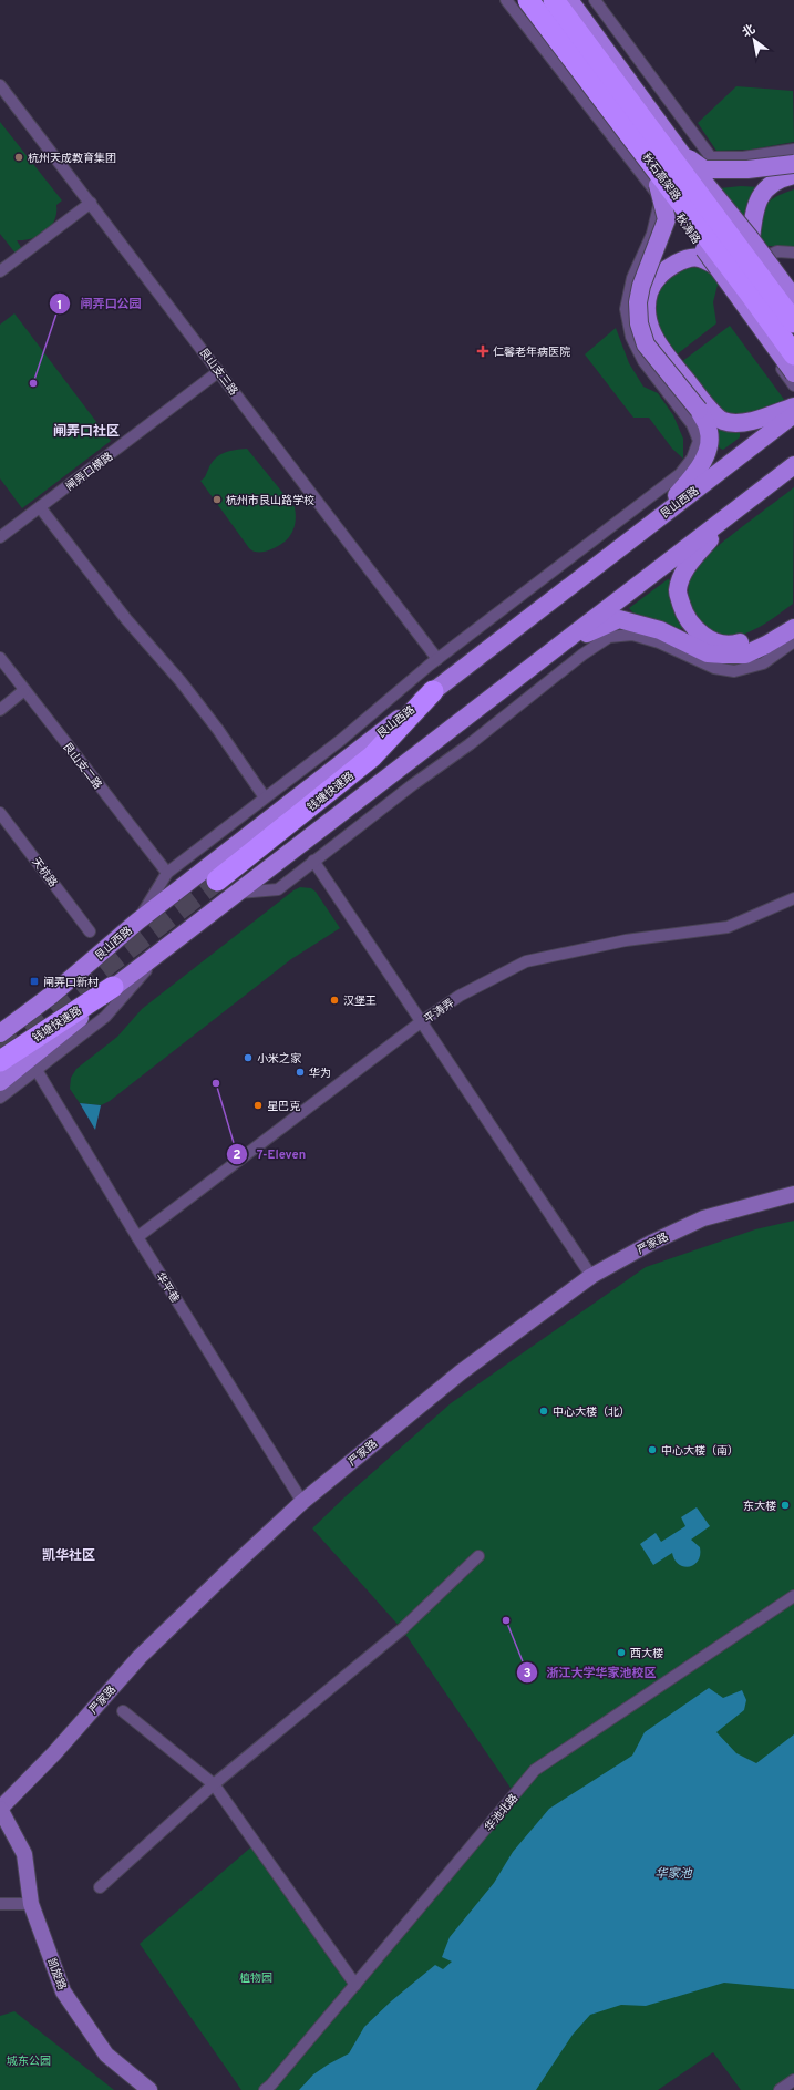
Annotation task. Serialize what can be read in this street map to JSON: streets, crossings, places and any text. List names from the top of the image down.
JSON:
{
  "streets": {
    "highway": ["秋石高架路", "钱塘快速路"],
    "main road": ["秋涛路", "艮山西路"],
    "street": [
      "艮山支三路",
      "闸弄口横路",
      "艮山支二路",
      "天杭路",
      "平涛弄",
      "严家路",
      "华平巷",
      "华池北路",
      "凯旋路"
    ]
  },
  "crossings": [
    ["艮山支三路", "闸弄口横路"],
    ["艮山西路", "钱塘快速路"],
    ["平涛弄", "华平巷"],
    ["严家路", "华平巷"],
    ["严家路", "凯旋路"]
  ],
  "districts": ["闸弄口社区", "凯华社区"],
  "water": ["华家池"],
  "parks": ["植物园", "城东公园"],
  "places": {
    "other": [
      "杭州天成教育集团",
      "闸弄口公园",
      "杭州市艮山路学校",
      "汉堡王",
      "小米之家",
      "华为",
      "7-Eleven",
      "星巴克",
      "中心大楼（北）",
      "中心大楼（南）",
      "东大楼",
      "浙江大学华家池校区",
      "西大楼"
    ],
    "health": ["仁馨老年病医院"],
    "transit": ["闸弄口新村"]
  },
  "north": "top left"
}
